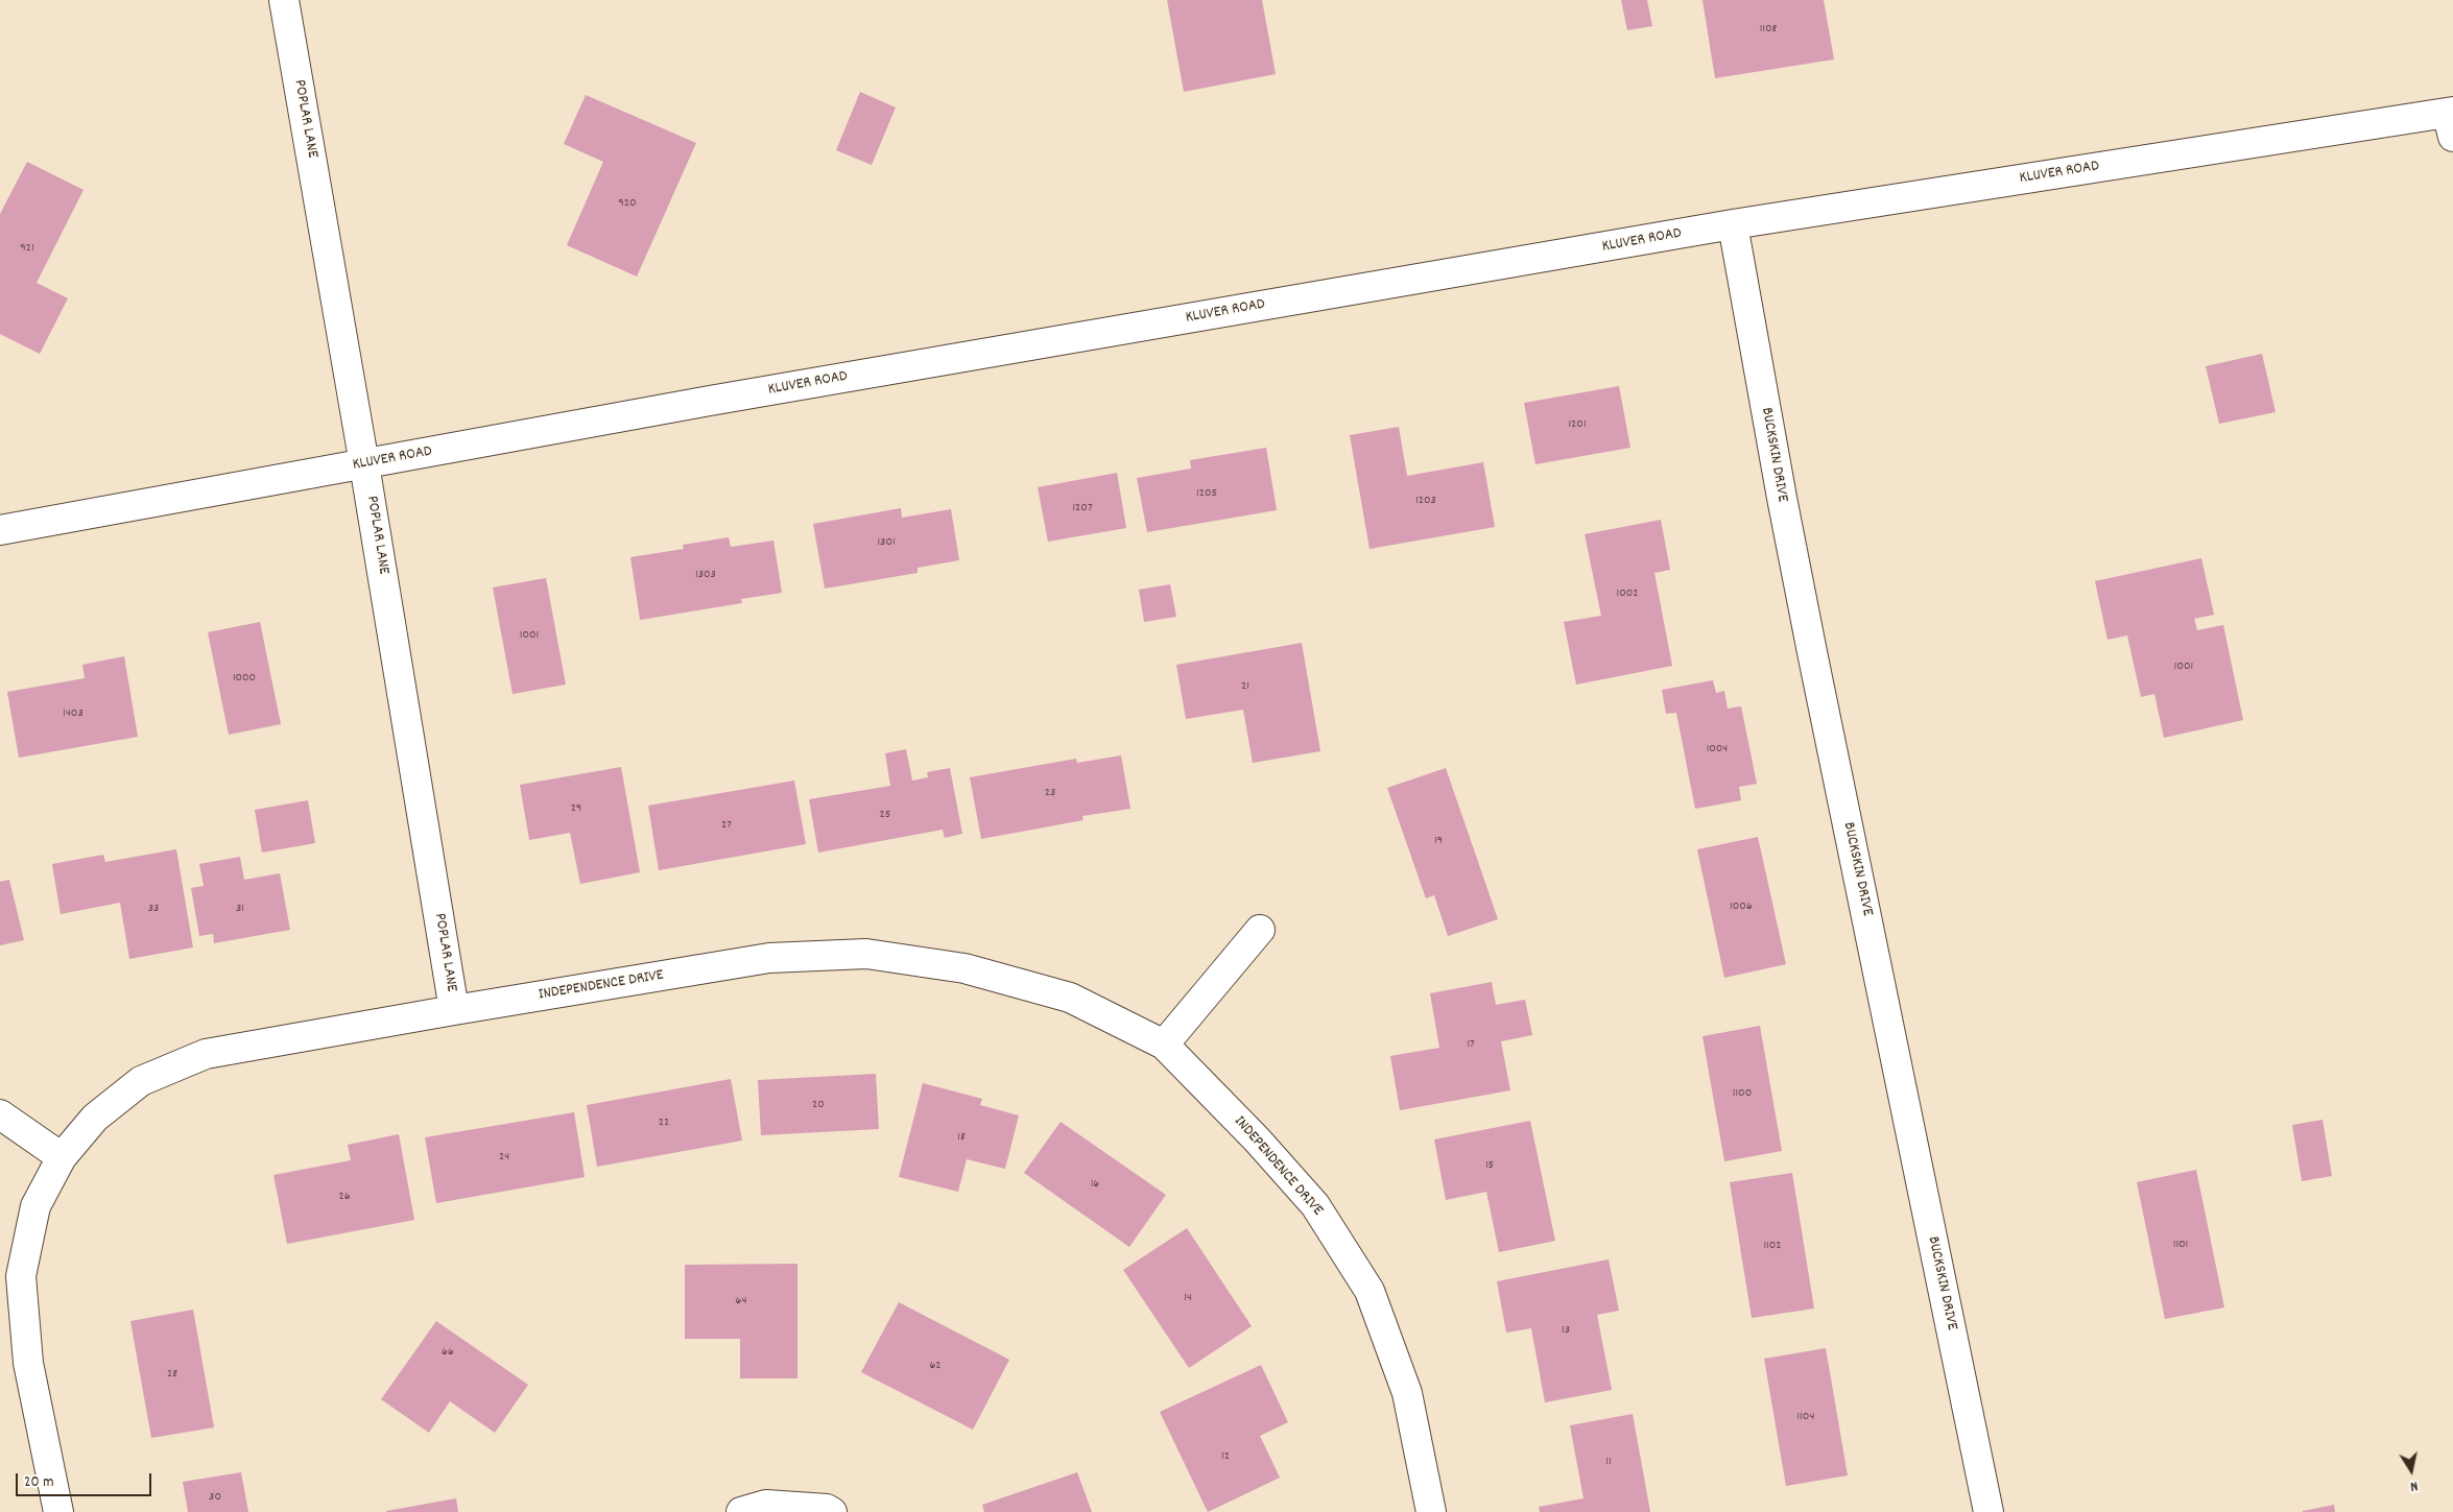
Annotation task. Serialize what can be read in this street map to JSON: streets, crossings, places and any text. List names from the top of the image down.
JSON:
{
  "streets": {
    "street": [
      "POPLAR LANE",
      "KLUVER ROAD",
      "BUCKSKIN DRIVE",
      "INDEPENDENCE DRIVE"
    ]
  },
  "crossings": [
    ["POPLAR LANE", "KLUVER ROAD"],
    ["POPLAR LANE", "INDEPENDENCE DRIVE"],
    ["KLUVER ROAD", "BUCKSKIN DRIVE"]
  ],
  "house_numbers": [
    "1108",
    "920",
    "921",
    "1201",
    "1205",
    "1203",
    "1207",
    "1301",
    "1303",
    "1002",
    "1001",
    "1001",
    "1000",
    "21",
    "1403",
    "1004",
    "23",
    "29",
    "25",
    "27",
    "19",
    "1006",
    "33",
    "31",
    "17",
    "1100",
    "20",
    "22",
    "18",
    "24",
    "15",
    "16",
    "26",
    "1101",
    "1102",
    "14",
    "64",
    "13",
    "66",
    "62",
    "28",
    "1104",
    "12",
    "11",
    "30"
  ],
  "scale_bar": "20 m",
  "north": "bottom"
}
